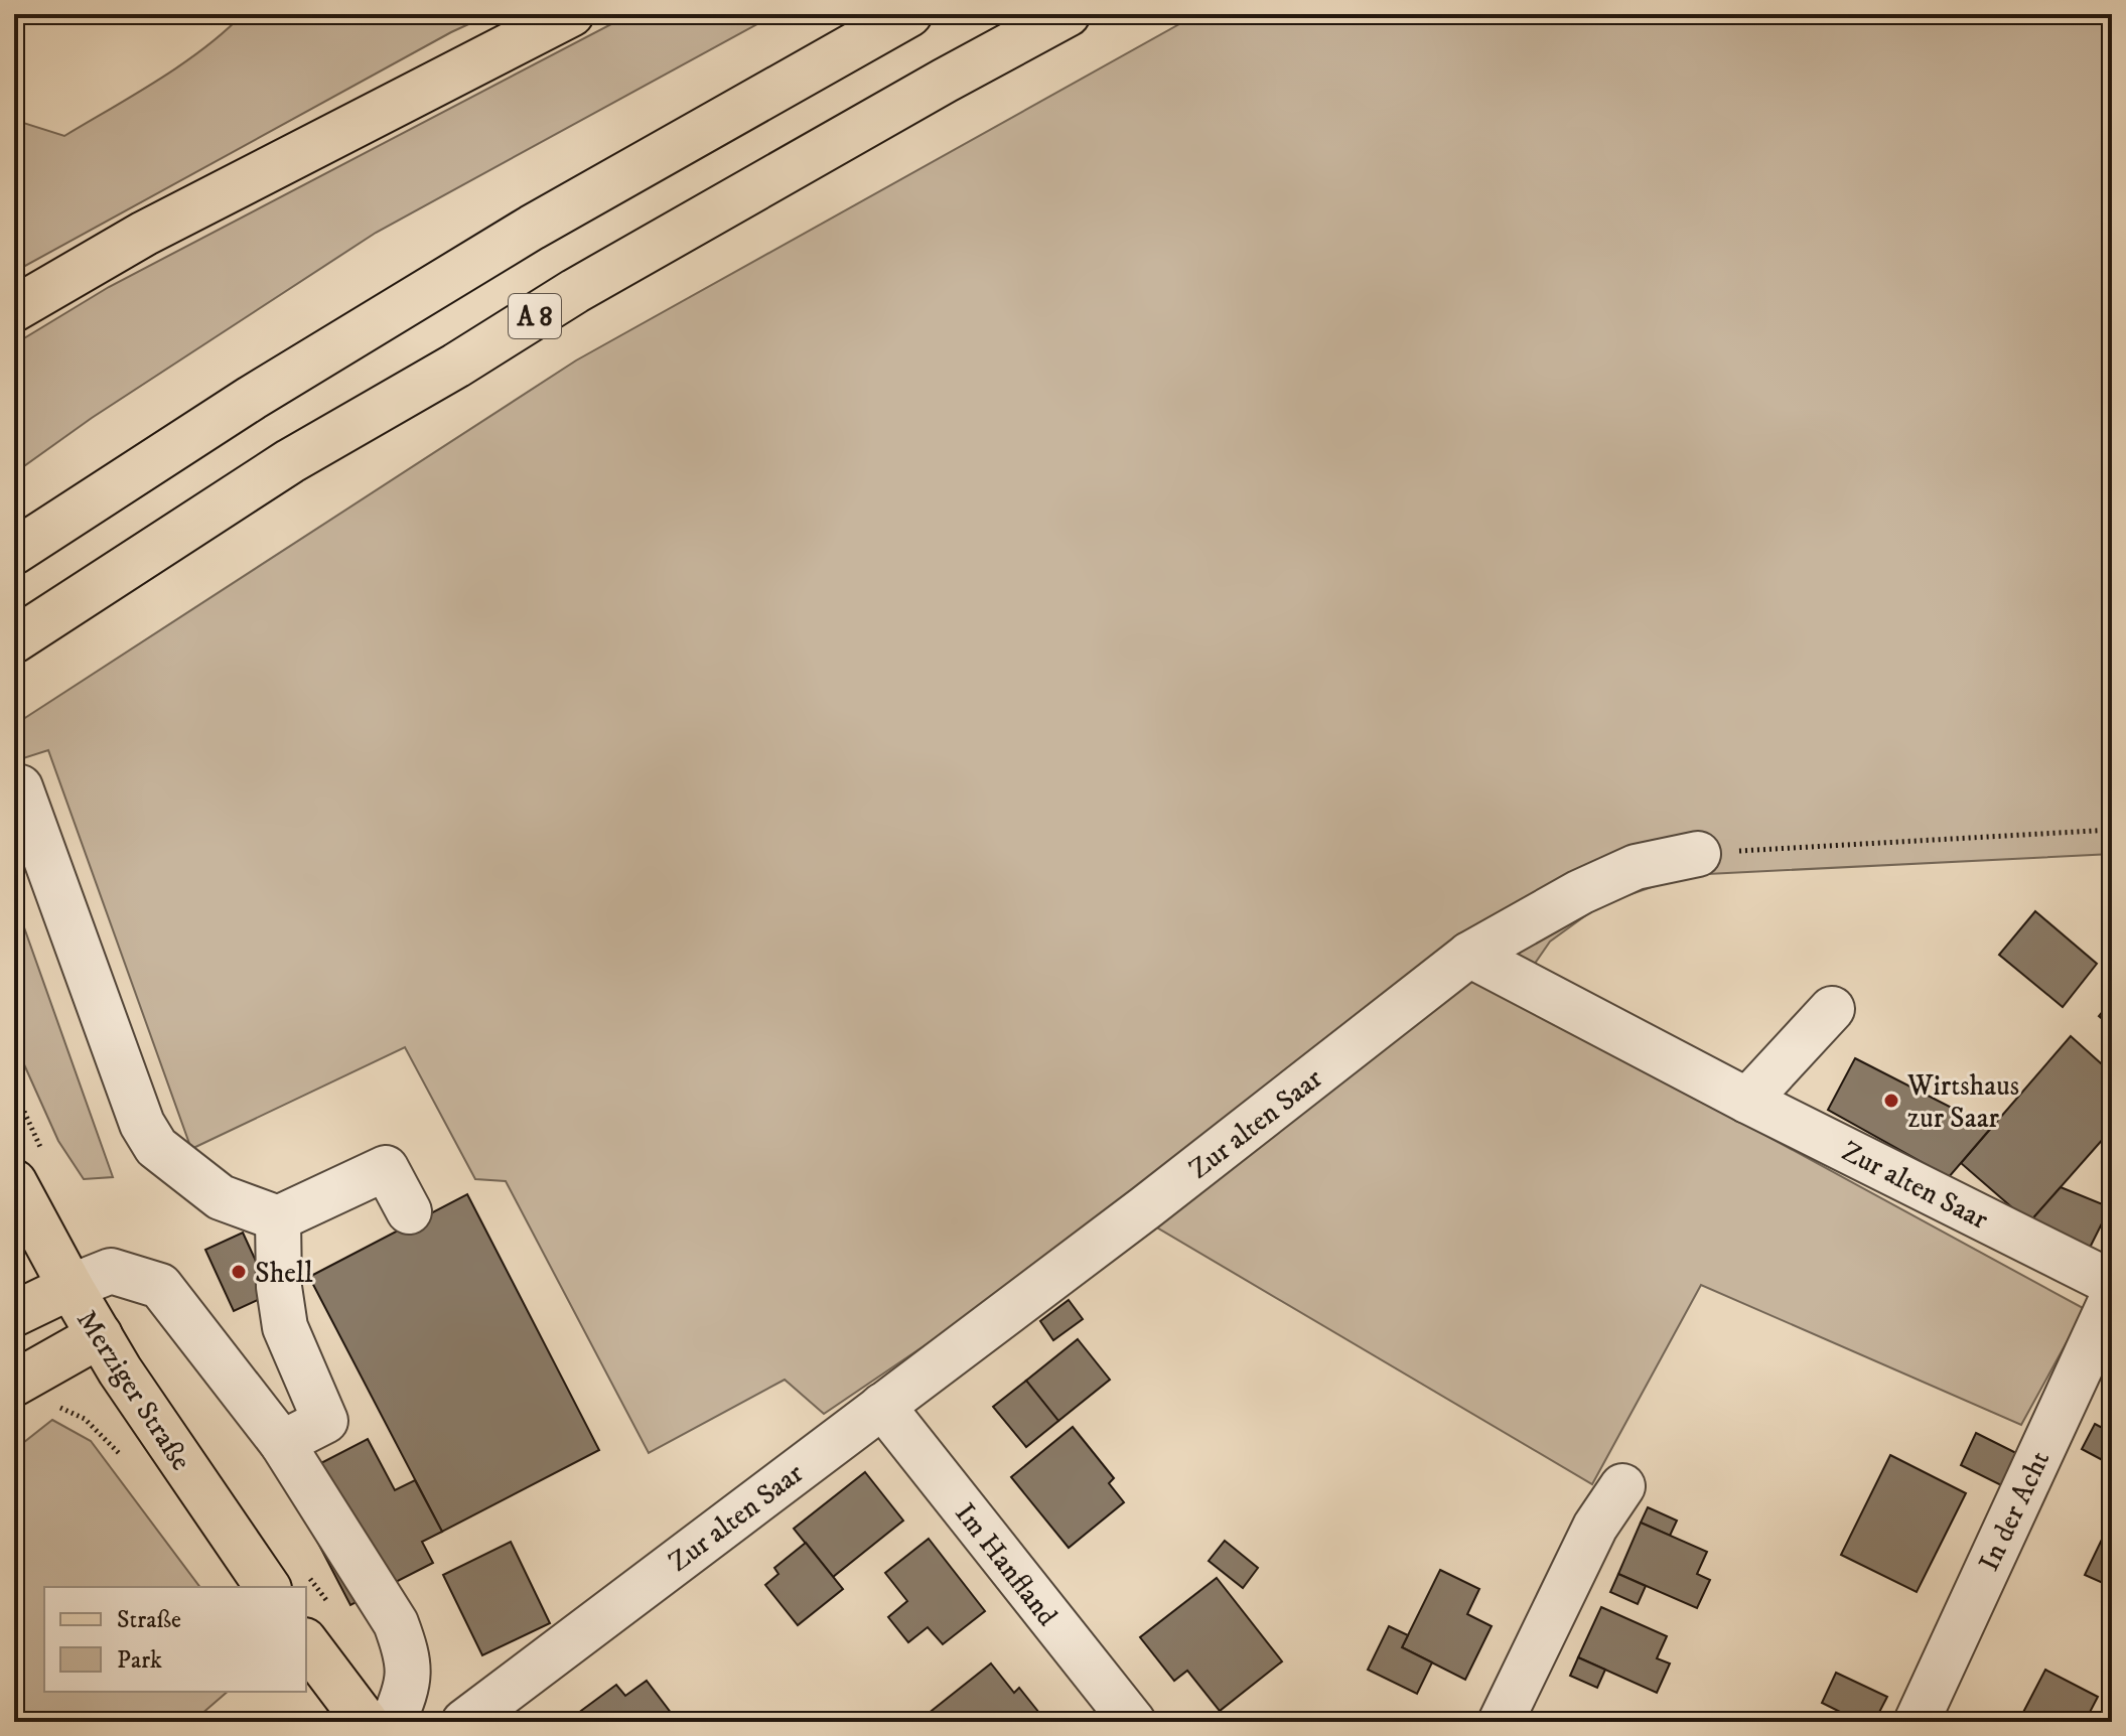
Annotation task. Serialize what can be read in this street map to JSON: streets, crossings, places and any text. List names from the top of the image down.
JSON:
{
  "streets": {
    "main road": ["A 8", "Merziger Straße"],
    "street": ["Zur alten Saar", "In der Acht", "Im Hanfland"]
  },
  "crossings": [
    ["Zur alten Saar", "Im Hanfland"]
  ],
  "places": ["Wirtshaus zur Saar", "Shell"],
  "legend": ["Straße", "Park"]
}
